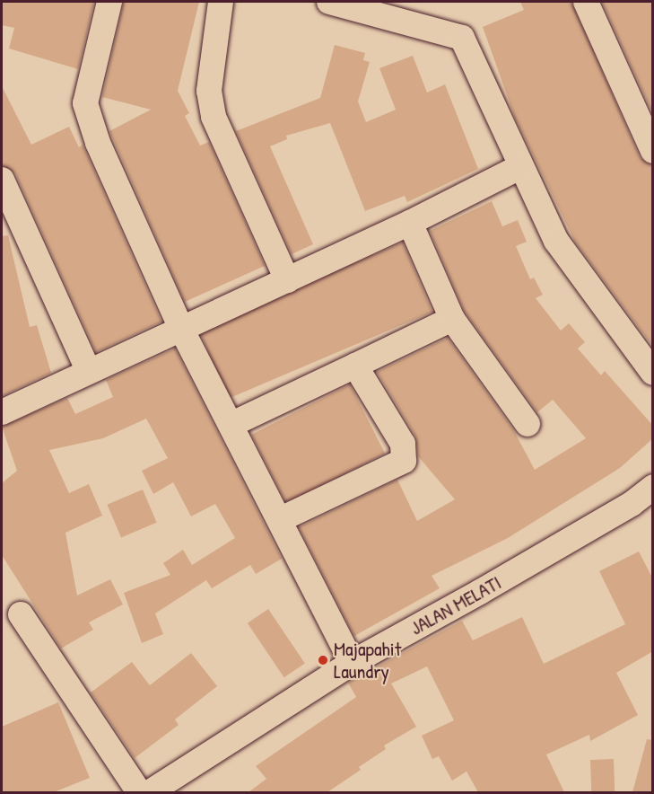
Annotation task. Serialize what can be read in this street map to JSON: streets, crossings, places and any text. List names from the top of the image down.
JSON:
{
  "streets": {
    "street": ["JALAN MELATI"]
  },
  "places": ["Majapahit Laundry"]
}
